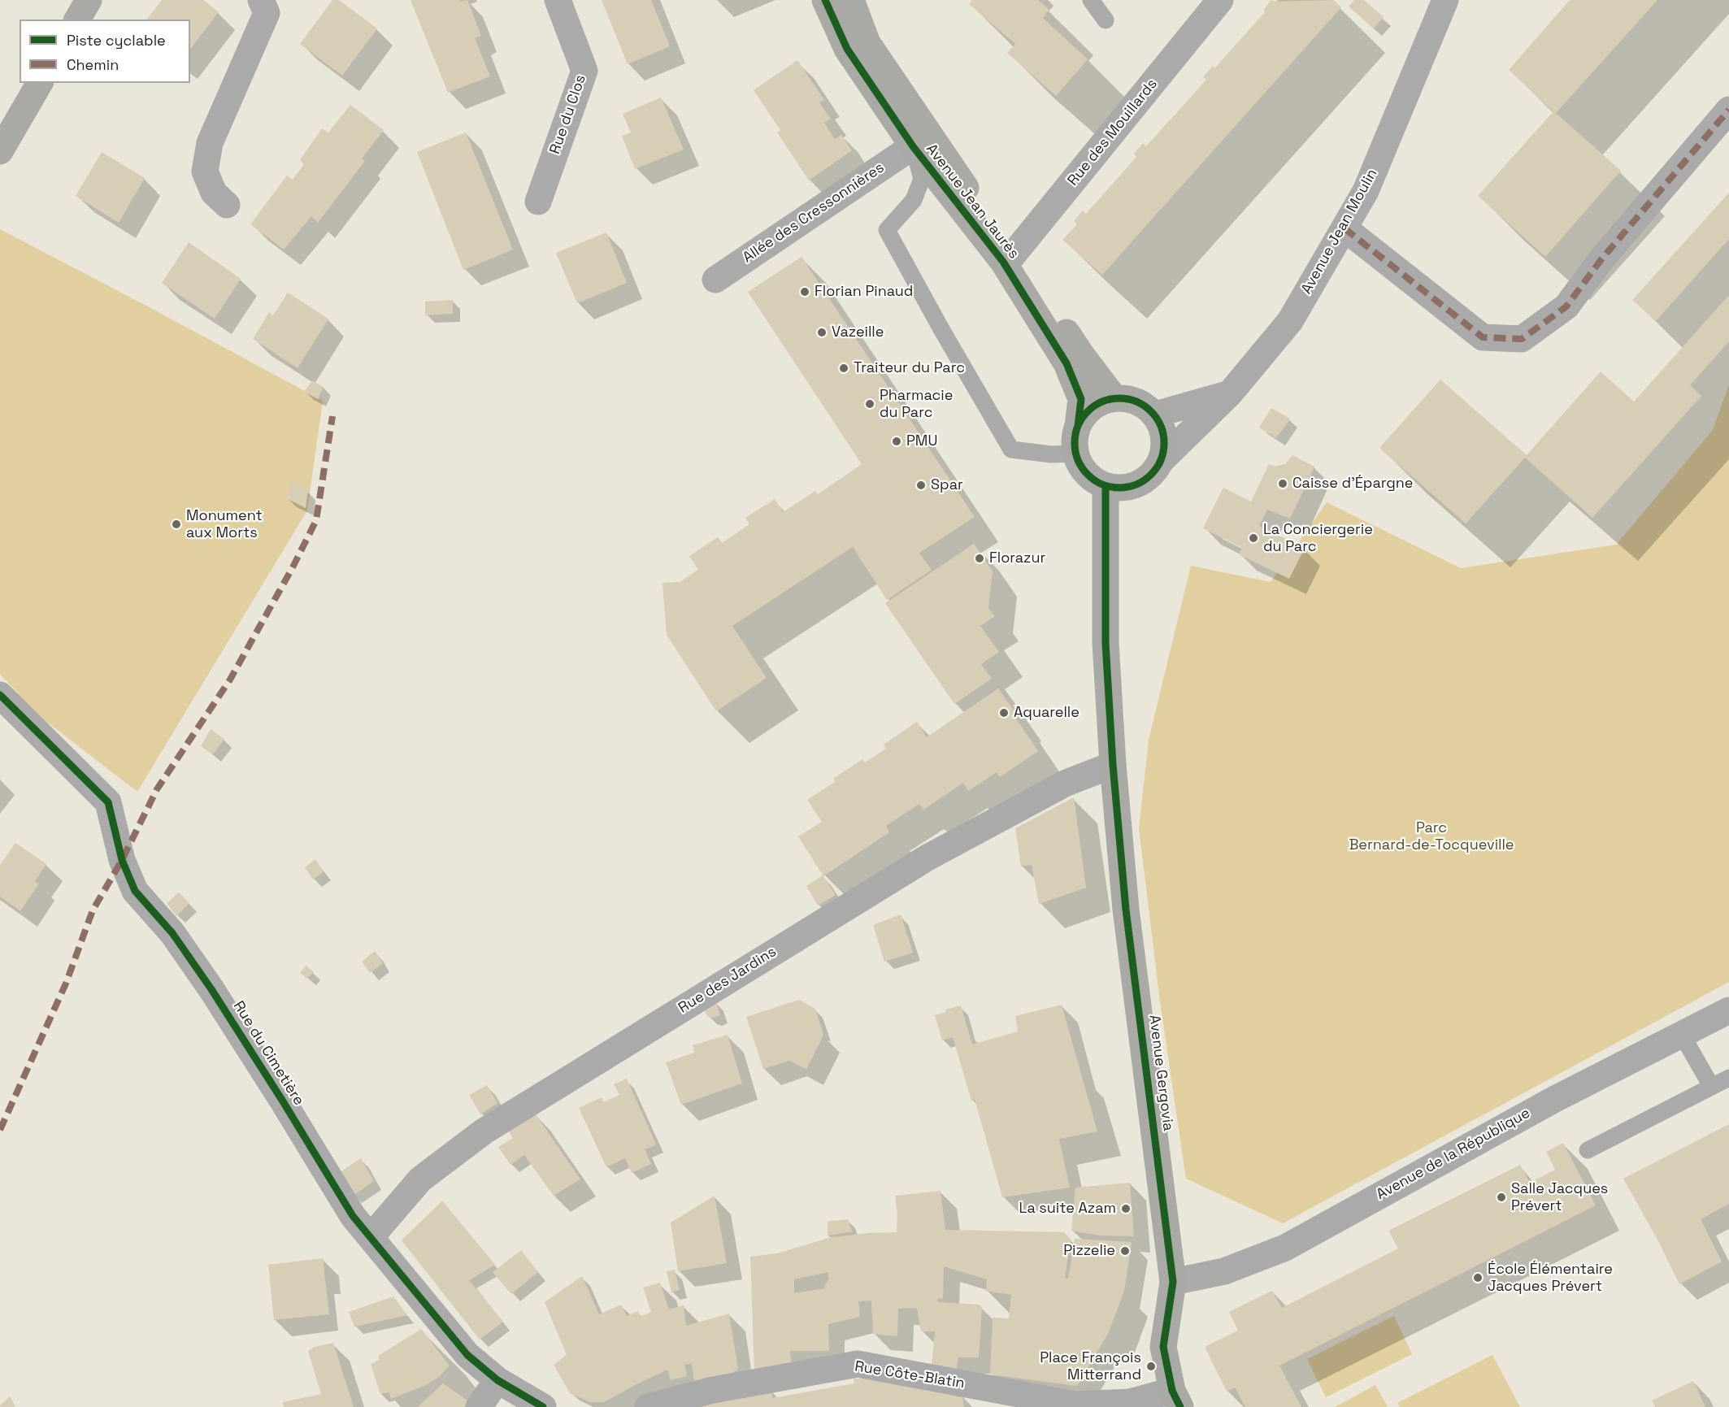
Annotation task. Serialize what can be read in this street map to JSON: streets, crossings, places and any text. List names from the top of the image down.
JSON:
{
  "streets": {
    "main road": ["Avenue Jean Jaurès", "Avenue Gergovia"],
    "street": [
      "Rue du Clos",
      "Rue des Mouillards",
      "Allée des Cressonnières",
      "Avenue Jean Moulin",
      "Rue des Jardins",
      "Rue du Cimetière",
      "Avenue de la République",
      "Rue Côte-Blatin"
    ]
  },
  "crossings": [
    ["Rue des Mouillards", "Avenue Jean Jaurès"],
    ["Avenue Jean Jaurès", "Allée des Cressonnières"],
    ["Avenue Jean Jaurès", "Avenue Jean Moulin"],
    ["Avenue Jean Jaurès", "Avenue Gergovia"],
    ["Avenue Jean Moulin", "Avenue Gergovia"],
    ["Rue des Jardins", "Rue du Cimetière"],
    ["Rue des Jardins", "Avenue Gergovia"],
    ["Avenue Gergovia", "Avenue de la République"],
    ["Avenue Gergovia", "Rue Côte-Blatin"]
  ],
  "parks": ["Parc Bernard-de-Tocqueville"],
  "places": [
    "Florian Pinaud",
    "Vazeille",
    "Traiteur du Parc",
    "Pharmacie du Parc",
    "PMU",
    "Caisse d'Épargne",
    "Spar",
    "Monument aux Morts",
    "La Conciergerie du Parc",
    "Florazur",
    "Aquarelle",
    "Salle Jacques Prévert",
    "La suite Azam",
    "Pizzelie",
    "École Élémentaire Jacques Prévert",
    "Place François Mitterrand"
  ],
  "legend": ["Piste cyclable", "Chemin"]
}
